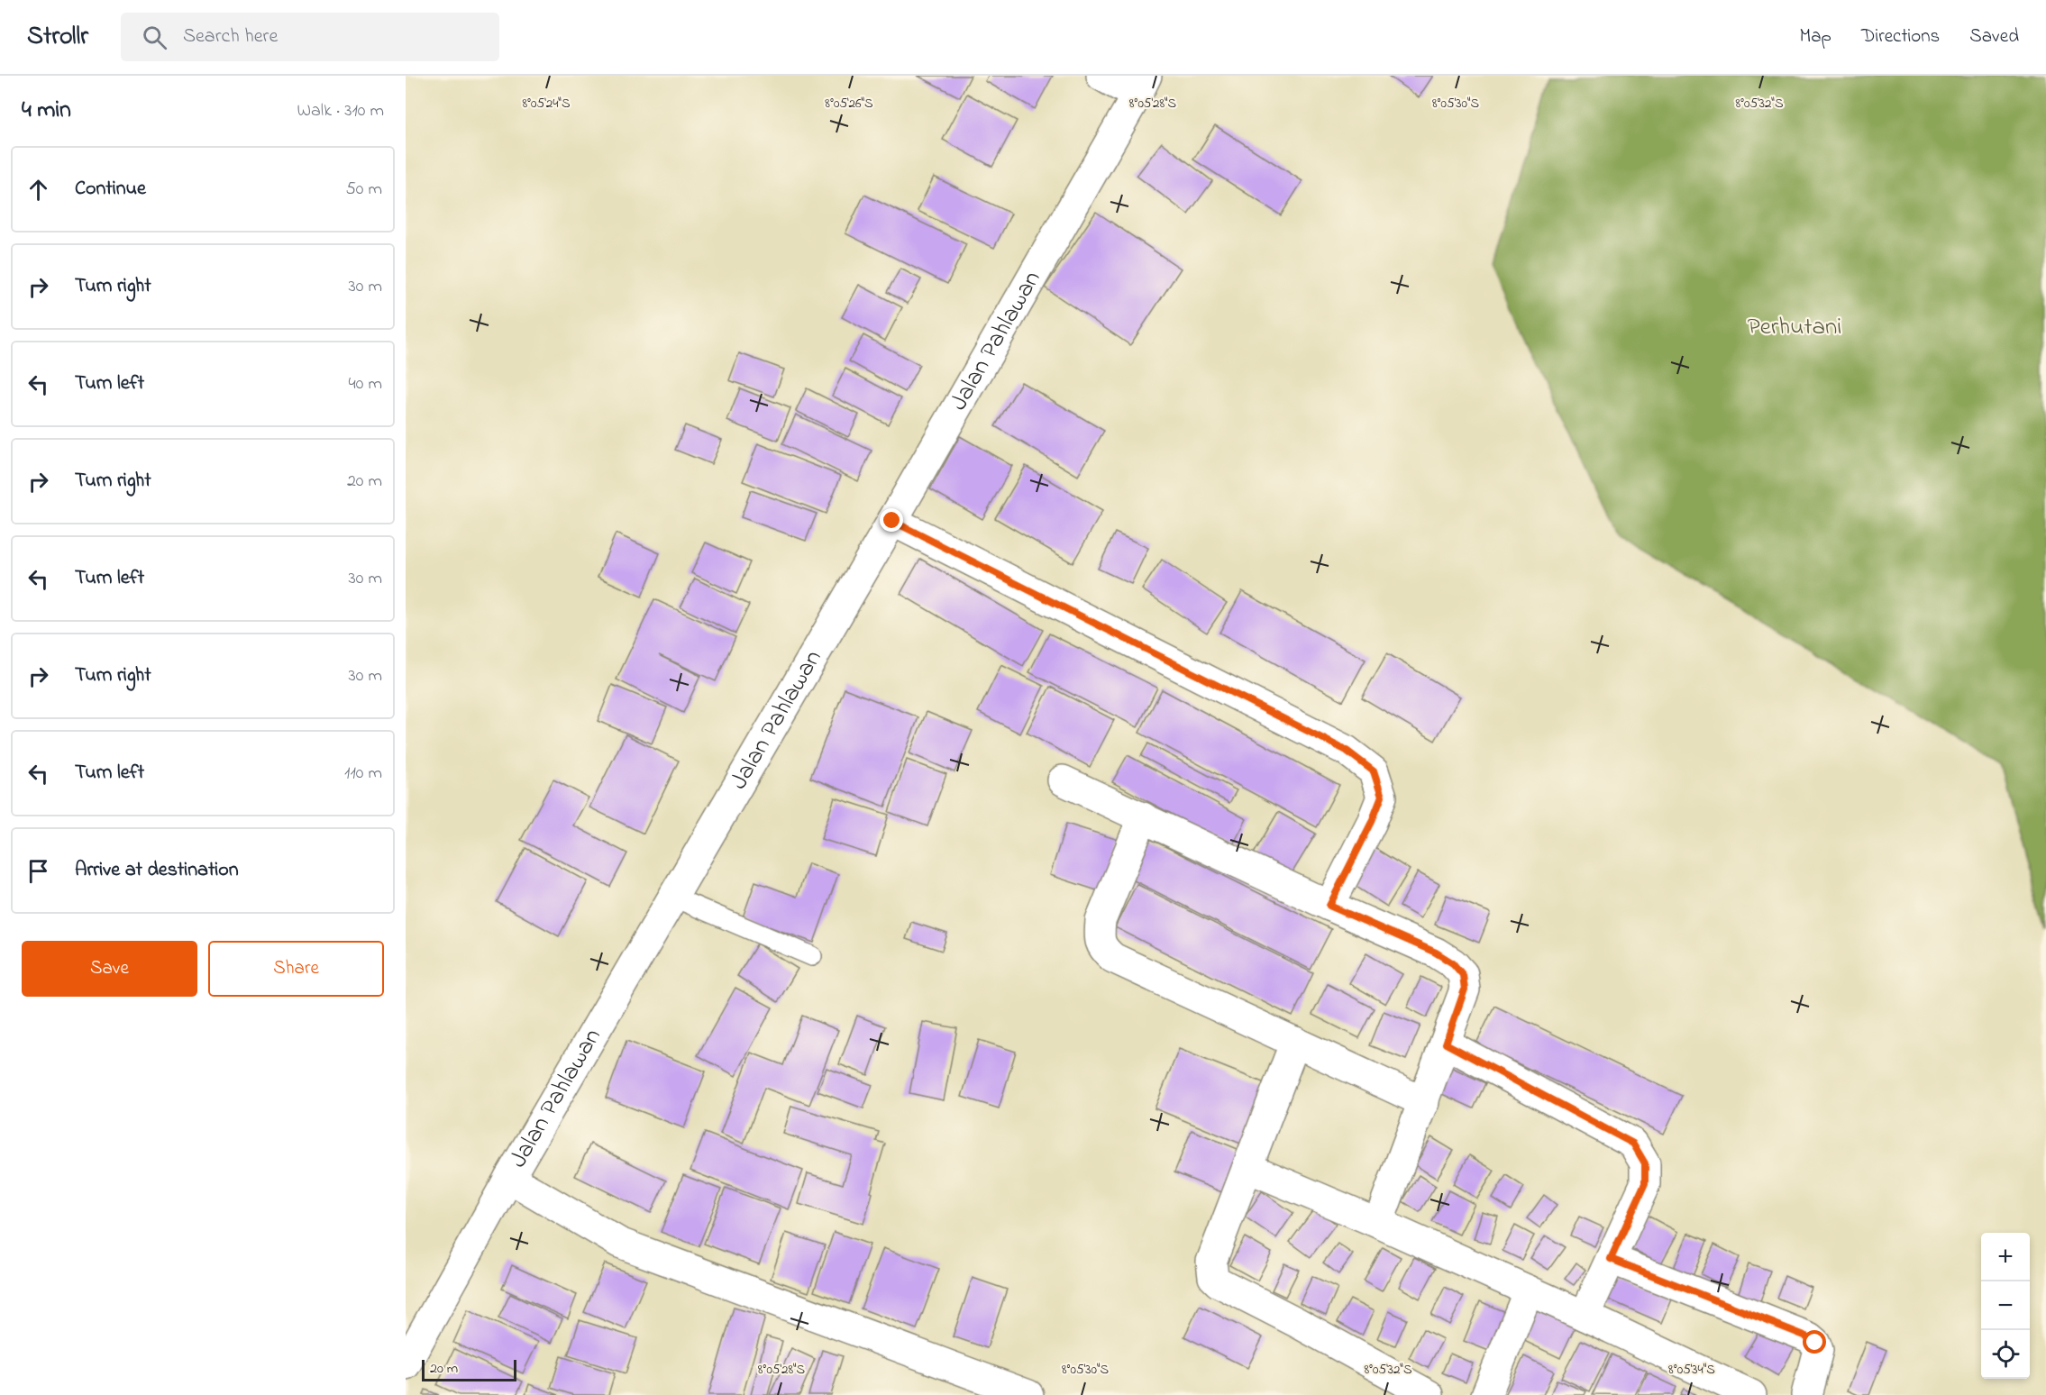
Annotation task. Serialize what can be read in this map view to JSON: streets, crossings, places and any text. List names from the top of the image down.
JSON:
{
  "streets": {
    "main road": ["Jalan Pahlawan"]
  },
  "parks": ["Perhutani"],
  "scale_bar": "20 m",
  "page": {
    "header": "Strollr",
    "search": "Search here",
    "nav": ["Map", "Directions", "Saved"],
    "heading": ["4 min", "Walk · 310 m"],
    "list": [
      ["Continue", "50 m"],
      ["Turn right", "30 m"],
      ["Turn left", "40 m"],
      ["Turn right", "20 m"],
      ["Turn left", "30 m"],
      ["Turn right", "30 m"],
      ["Turn left", "110 m"],
      "Arrive at destination"
    ],
    "buttons": ["Save", "Share"],
    "map_buttons": ["+", "−"],
    "scale": "20 m"
  },
  "coordinates": [
    "8°05'24\"S",
    "8°05'26\"S",
    "8°05'28\"S",
    "8°05'30\"S",
    "8°05'32\"S",
    "8°05'34\"S"
  ]
}
